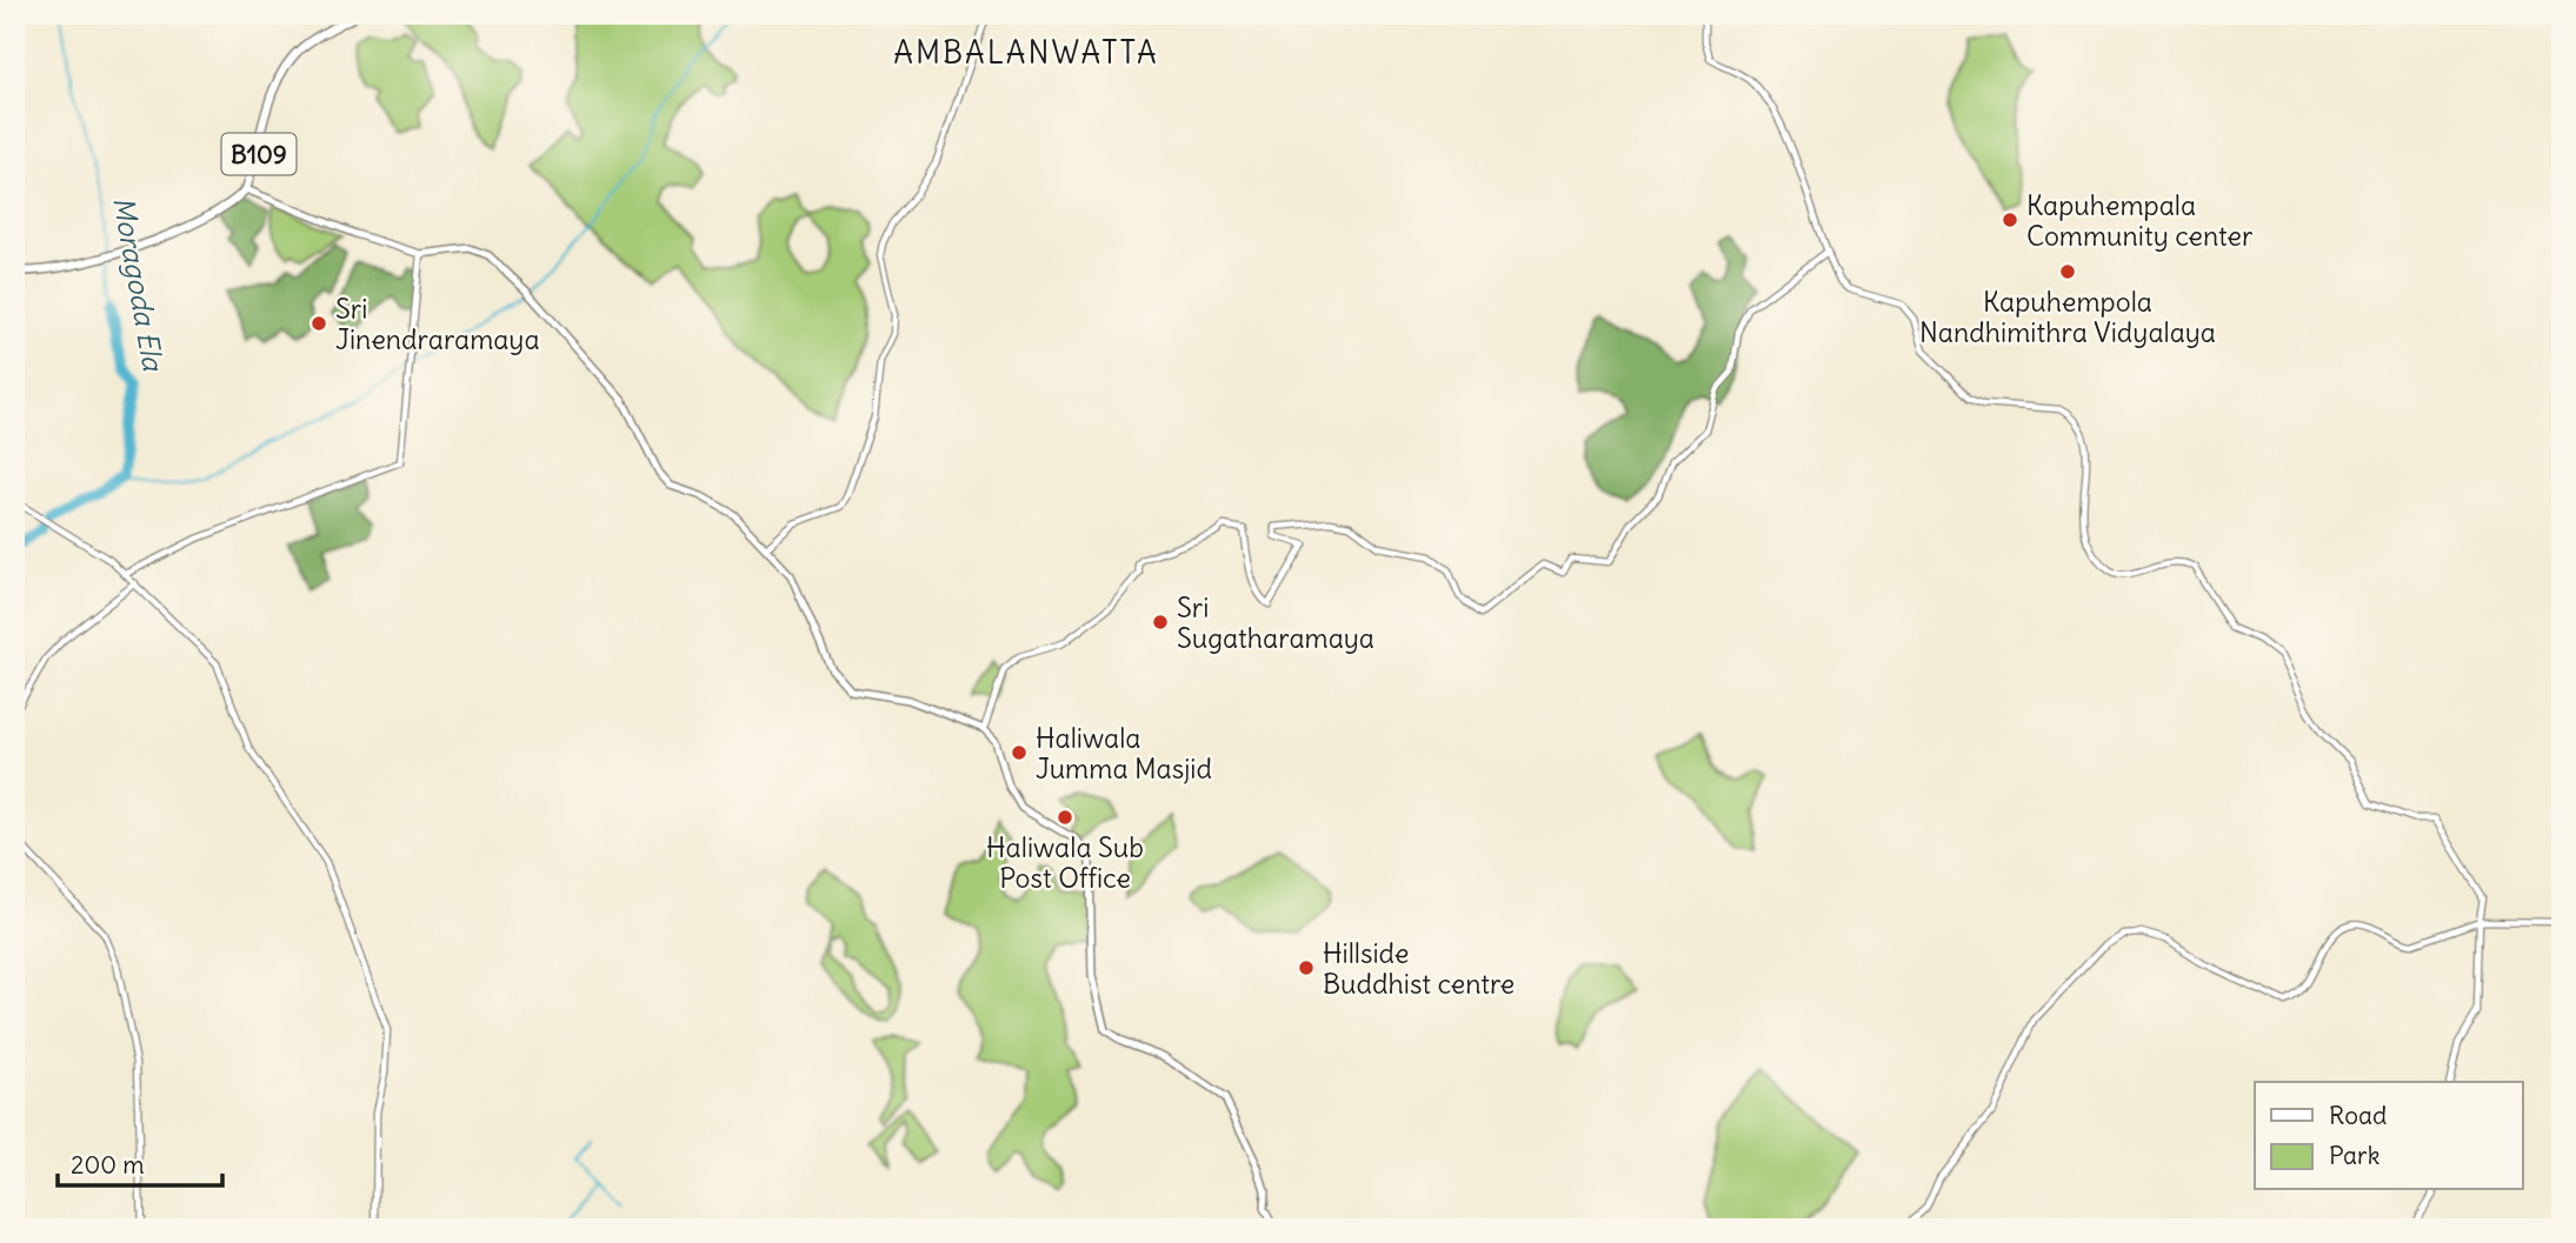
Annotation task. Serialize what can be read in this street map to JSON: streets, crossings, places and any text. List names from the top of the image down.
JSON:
{
  "streets": {
    "main road": ["B109"]
  },
  "districts": ["AMBALANWATTA"],
  "water": ["Moragoda Ela"],
  "places": [
    "Kapuhempala Community center",
    "Kapuhempola Nandhimithra Vidyalaya",
    "Sri Jinendraramaya",
    "Sri Sugatharamaya",
    "Haliwala Jumma Masjid",
    "Haliwala Sub Post Office",
    "Hillside Buddhist centre"
  ],
  "legend": ["Road", "Park"],
  "scale_bar": "200 m"
}
